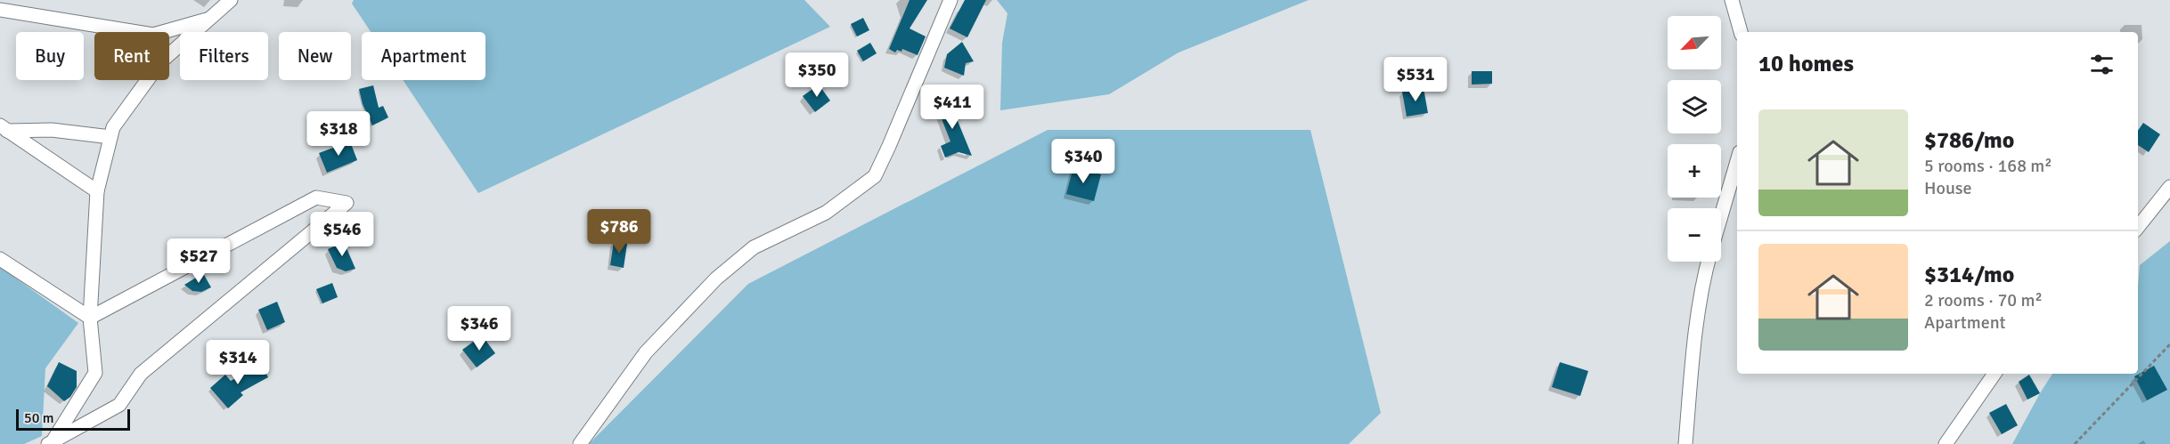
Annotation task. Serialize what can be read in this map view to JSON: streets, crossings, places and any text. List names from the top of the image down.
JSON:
{
  "scale_bar": "50 m",
  "north": "bottom left",
  "page": {
    "map_buttons": ["+", "−"],
    "chip": [
      "Buy",
      "Rent",
      "Filters",
      "New",
      "Apartment"
    ],
    "heading": "10 homes",
    "price": [
      "$350",
      "$531",
      "$411",
      "$318",
      "$340",
      "$786",
      "$546",
      "$527",
      "$346",
      "$314"
    ],
    "list": [
      {
        "name": "$786/mo",
        "note": "5 rooms · 168 m² · House"
      },
      {
        "name": "$314/mo",
        "note": "2 rooms · 70 m² · Apartment"
      }
    ],
    "scale": "50 m"
  }
}
